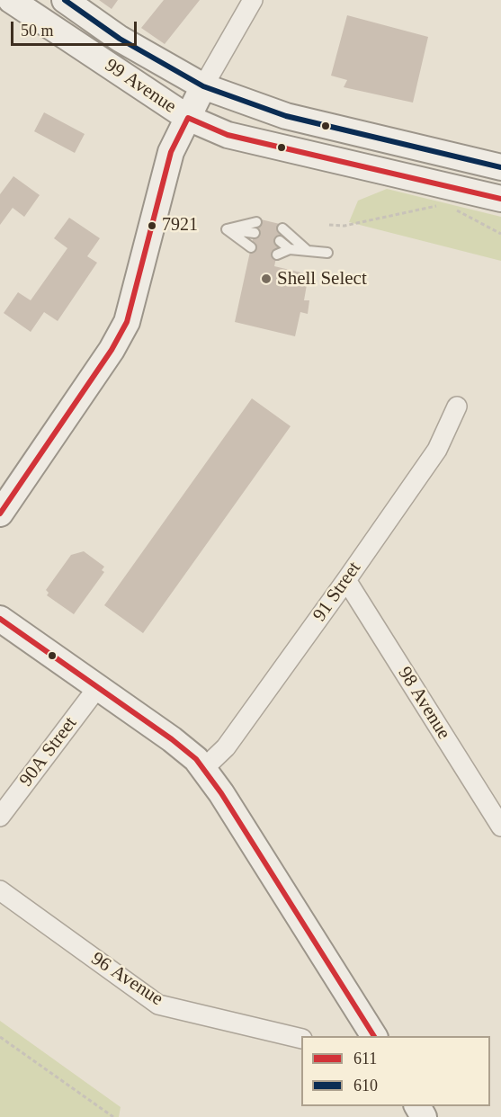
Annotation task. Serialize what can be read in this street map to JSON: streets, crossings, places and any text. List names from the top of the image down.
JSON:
{
  "streets": {
    "street": [
      "99 Avenue",
      "91 Street",
      "98 Avenue",
      "90A Street",
      "96 Avenue"
    ]
  },
  "crossings": [
    ["91 Street", "98 Avenue"]
  ],
  "places": ["7921", "Shell Select"],
  "lines": ["transit line 610", "transit line 611"],
  "legend": ["611", "610"],
  "scale_bar": "50 m"
}
